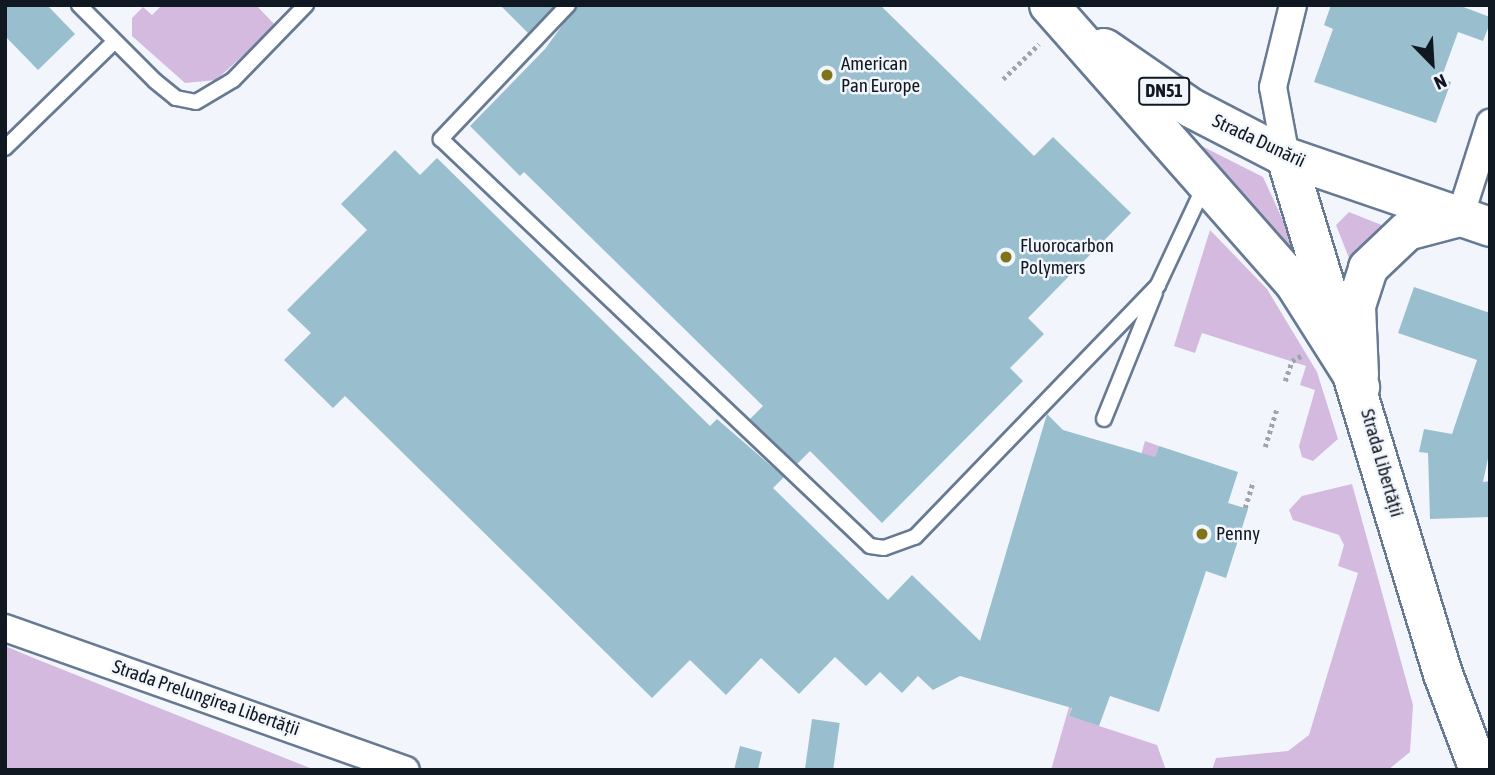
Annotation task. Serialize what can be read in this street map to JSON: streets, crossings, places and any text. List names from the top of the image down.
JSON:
{
  "streets": {
    "main road": ["DN51", "Strada Dunării", "Strada Libertății"],
    "street": ["Strada Prelungirea Libertății"]
  },
  "crossings": [
    ["Strada Dunării", "Strada Libertății"]
  ],
  "places": ["American Pan Europe", "Fluorocarbon Polymers", "Penny"],
  "north": "bottom right"
}
